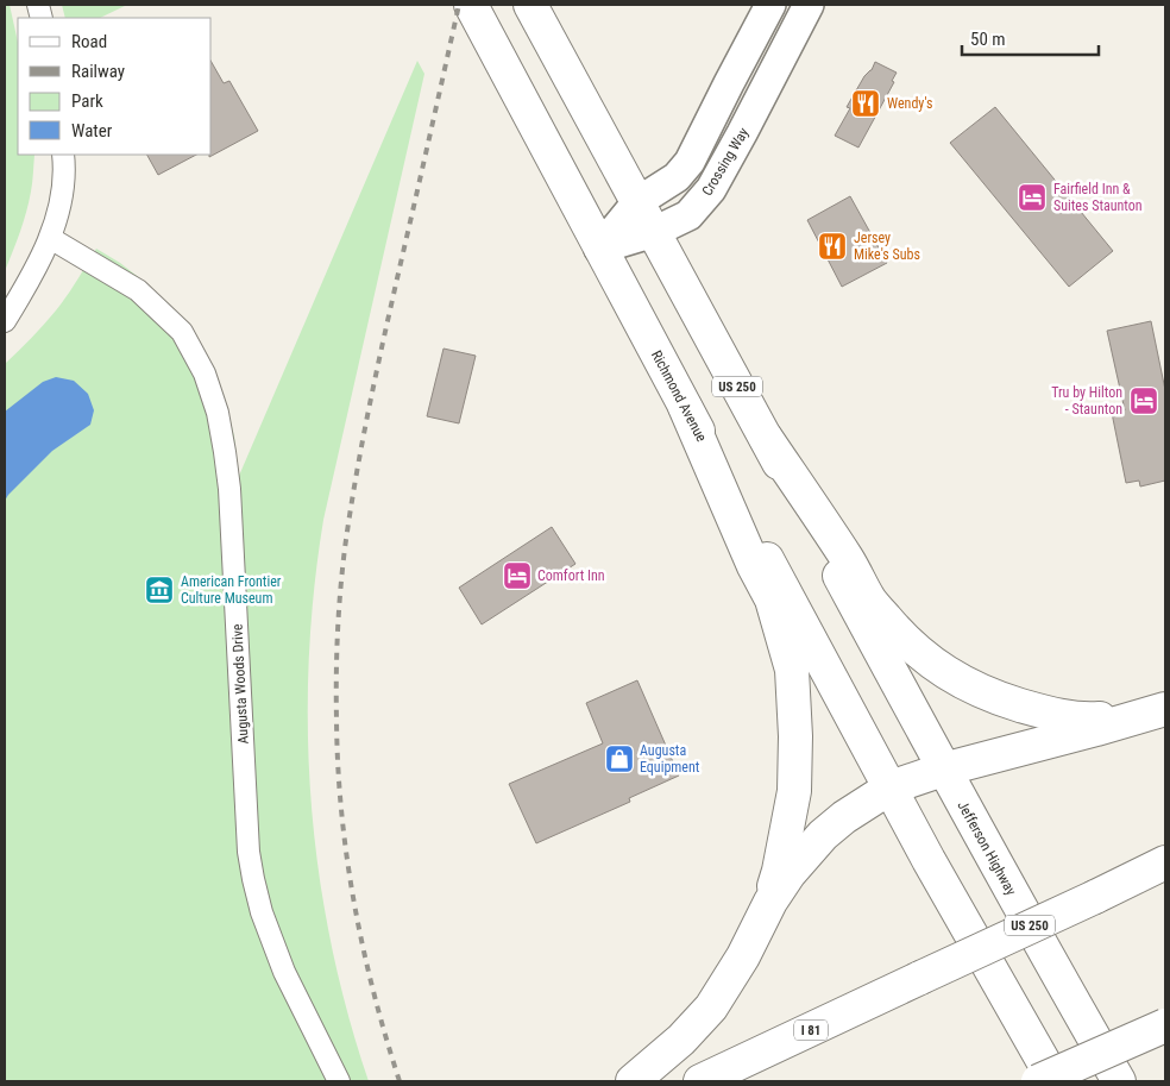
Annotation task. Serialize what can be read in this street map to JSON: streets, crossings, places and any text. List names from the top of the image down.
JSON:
{
  "streets": {
    "main road": [
      "US 250",
      "Richmond Avenue",
      "Jefferson Highway",
      "I 81"
    ],
    "street": ["Crossing Way", "Augusta Woods Drive"]
  },
  "crossings": [
    ["Crossing Way", "US 250"],
    ["Crossing Way", "Richmond Avenue"],
    ["US 250", "Jefferson Highway"]
  ],
  "places": {
    "restaurant": ["Wendy's", "Jersey Mike's Subs"],
    "hotel": ["Fairfield Inn & Suites Staunton", "Tru by Hilton - Staunton", "Comfort Inn"],
    "museum": ["American Frontier Culture Museum"],
    "shop": ["Augusta Equipment"]
  },
  "legend": [
    "Road",
    "Railway",
    "Park",
    "Water"
  ],
  "scale_bar": "50 m"
}
